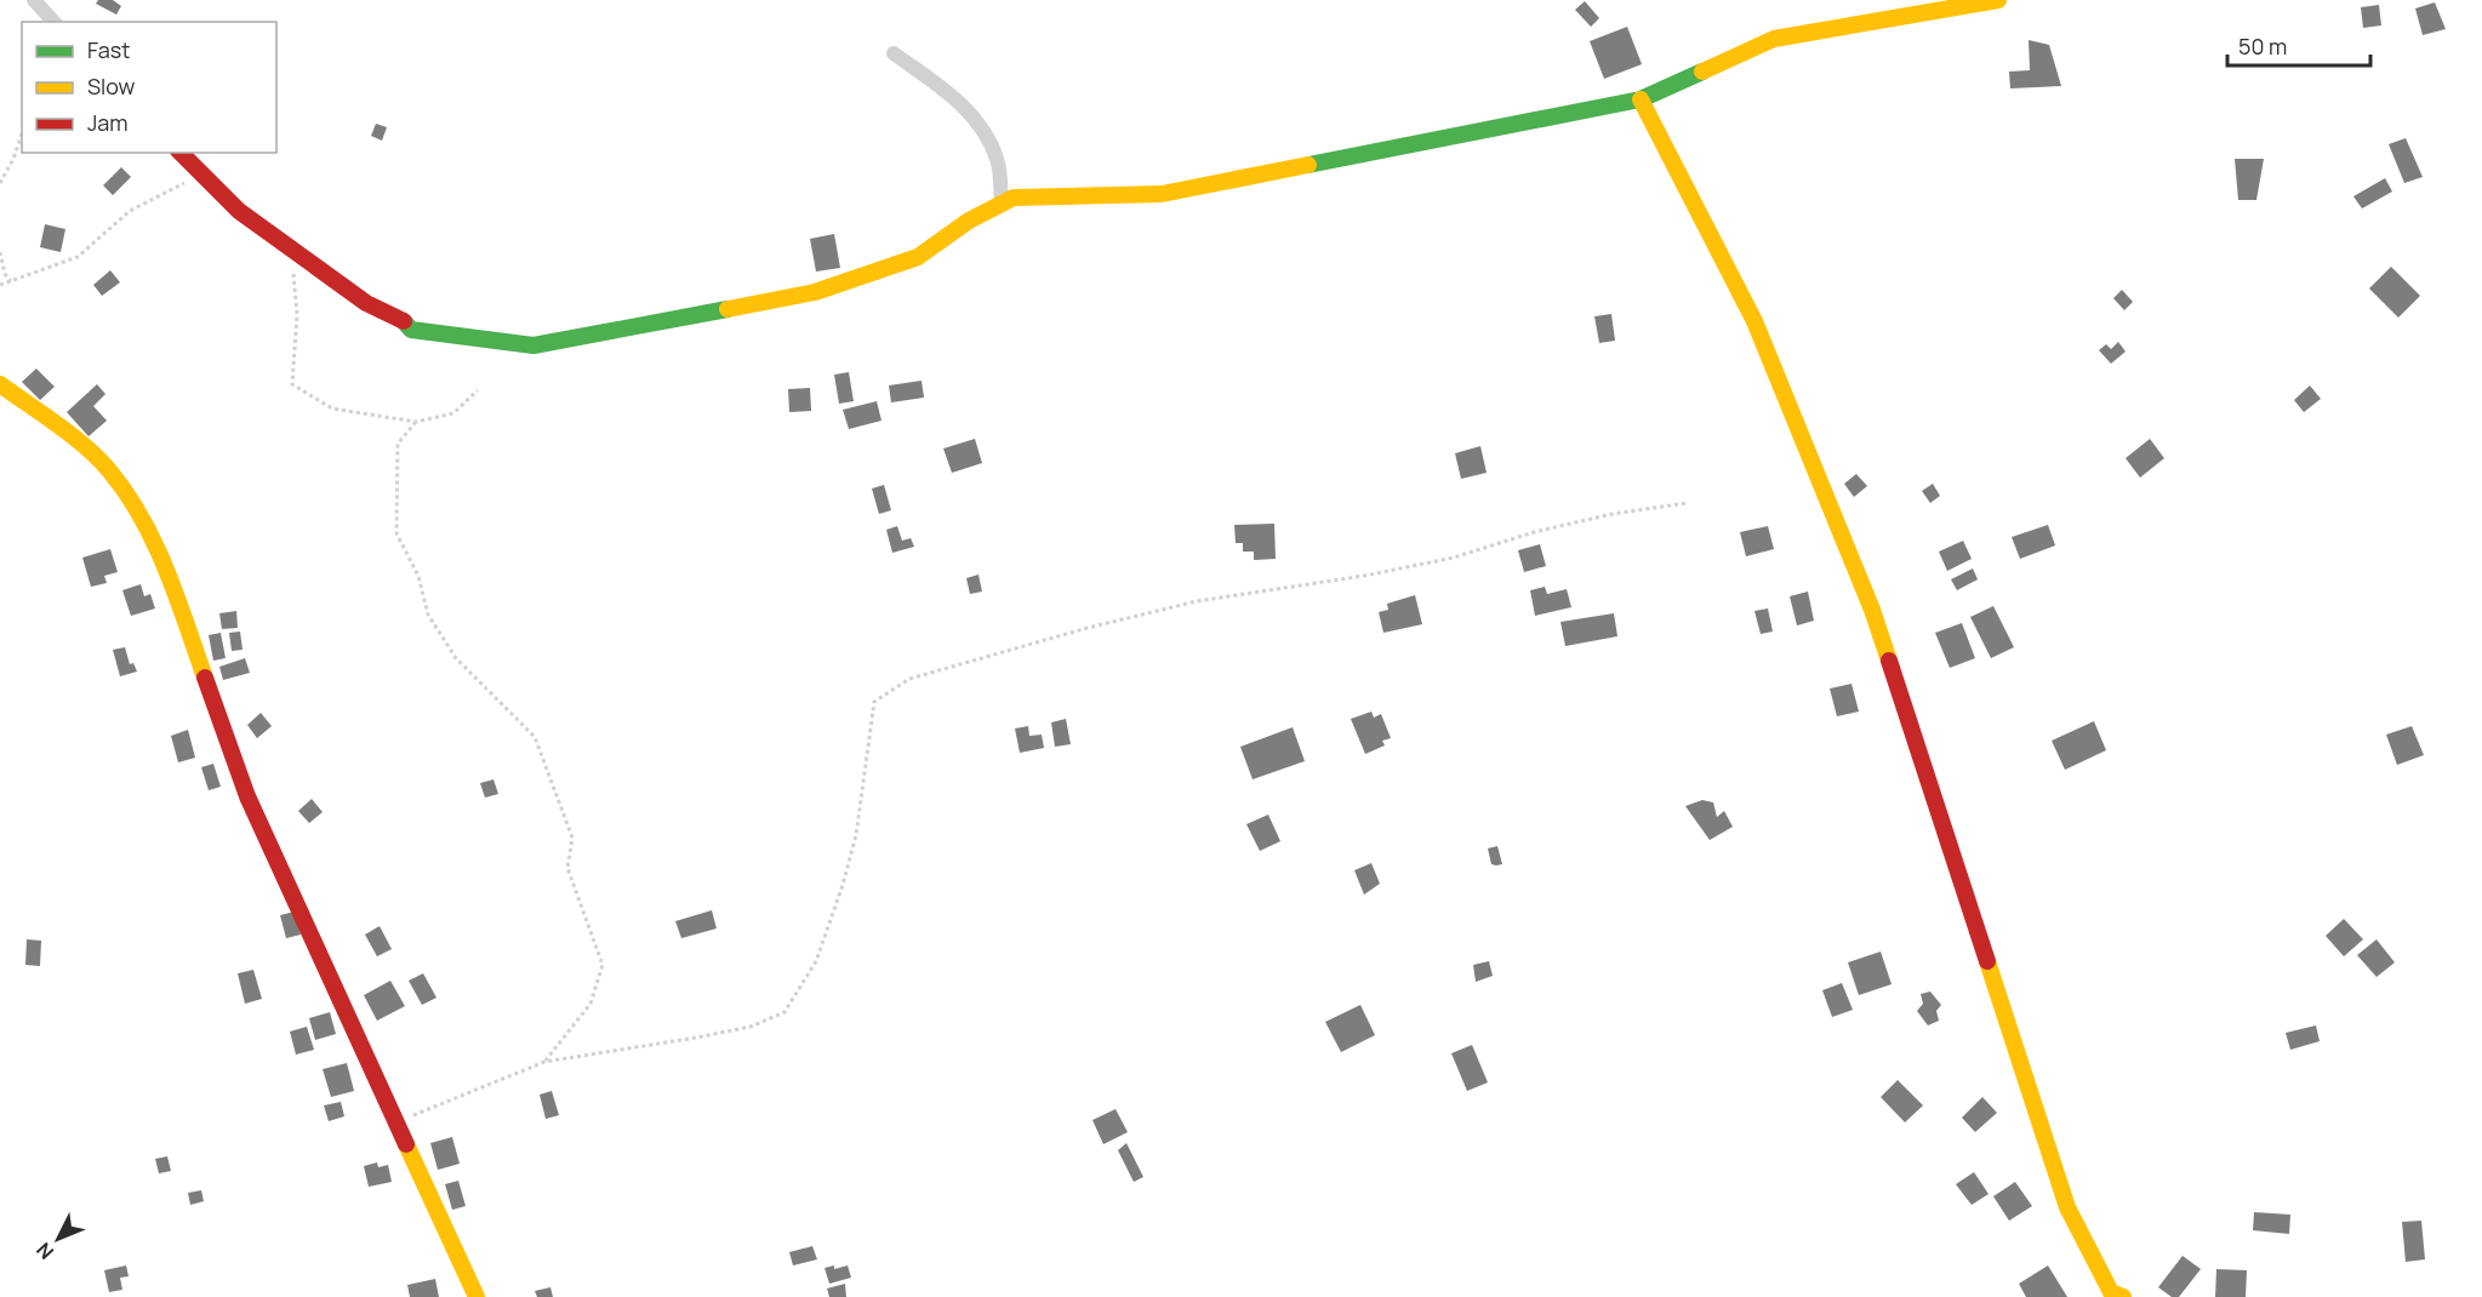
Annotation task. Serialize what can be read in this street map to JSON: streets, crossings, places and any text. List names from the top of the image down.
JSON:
{
  "legend": ["Fast", "Slow", "Jam"],
  "scale_bar": "50 m",
  "north": "bottom left"
}
